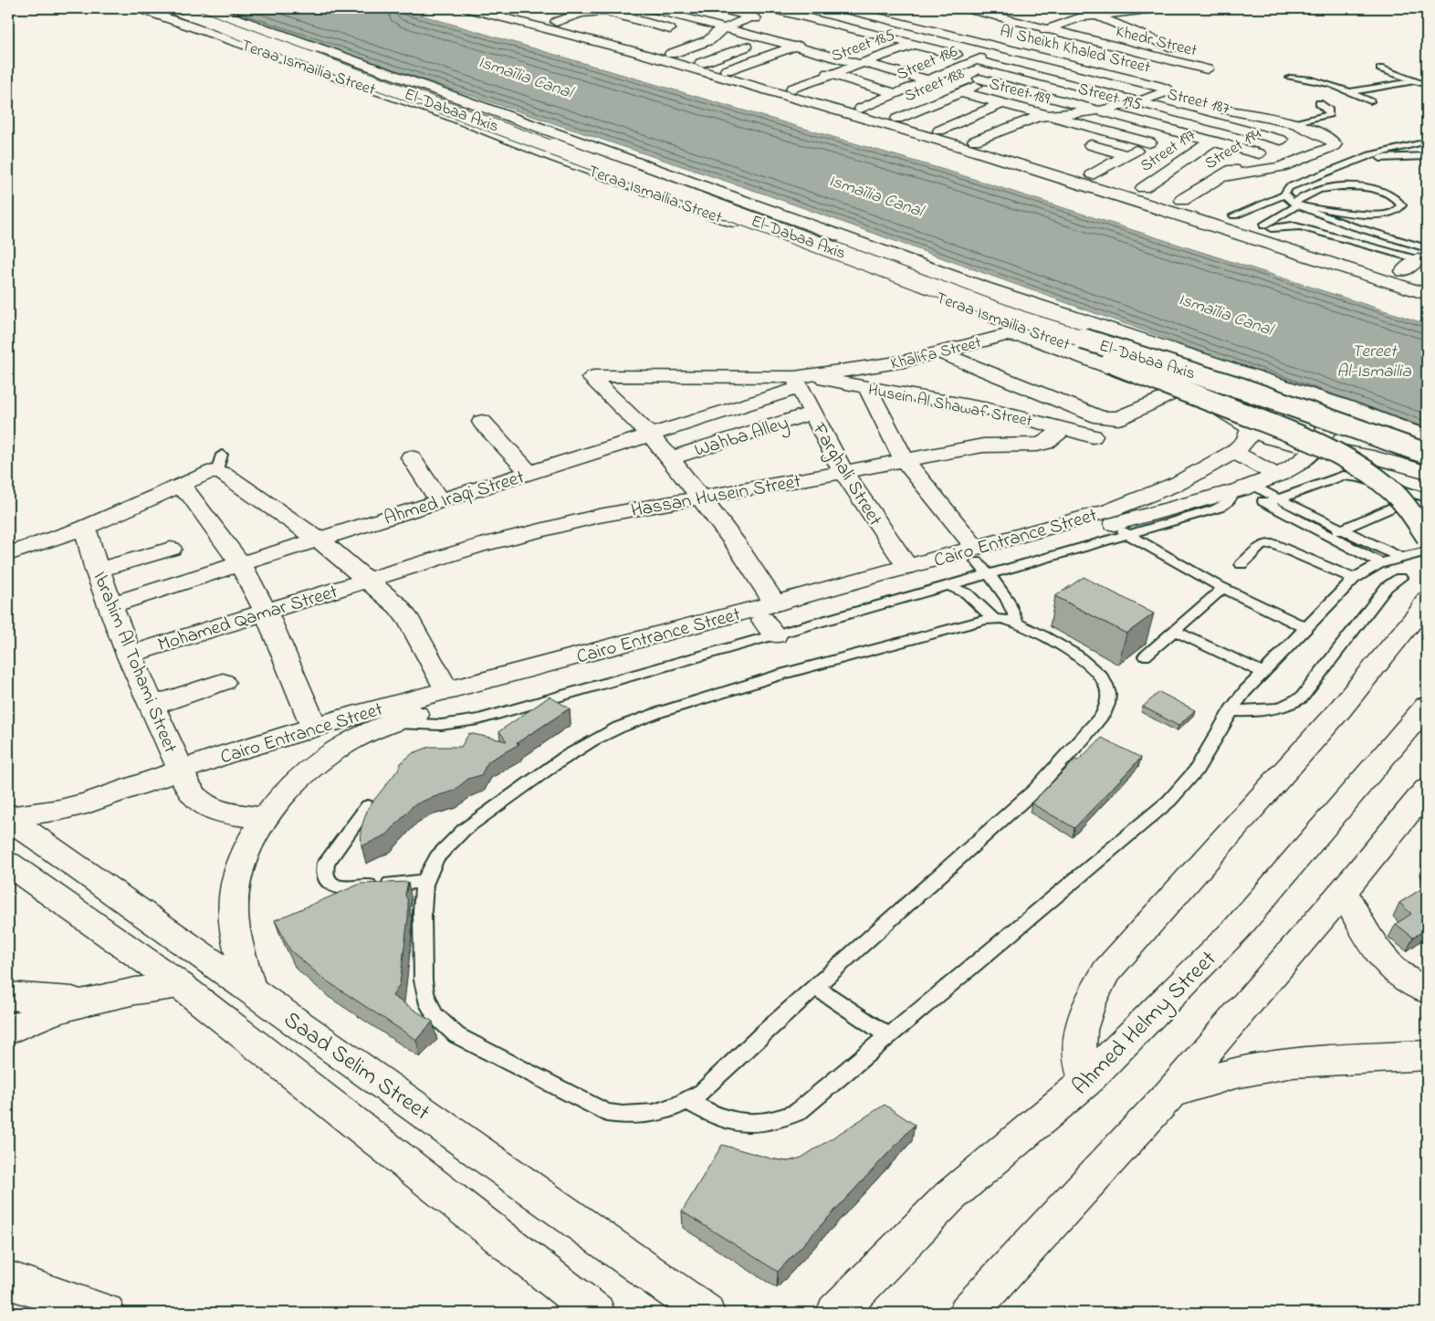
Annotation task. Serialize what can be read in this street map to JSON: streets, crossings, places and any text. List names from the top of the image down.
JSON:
{
  "streets": {
    "main road": [
      "Khedr Street",
      "Street 185",
      "Al Sheikh Khaled Street",
      "Street 186",
      "Teraa Ismailia Street",
      "Street 188",
      "Street 189",
      "Street 195",
      "Street 187",
      "El-Dabaa Axis",
      "Street 194",
      "Street 197",
      "Khalifa Street",
      "Husein Al Shawaf Street",
      "Wahba Alley",
      "Farghali Street",
      "Hassan Husein Street",
      "Ahmed Iraqi Street",
      "Cairo Entrance Street",
      "Mohamed Qamar Street",
      "Ibrahim Al Tohami Street",
      "Ahmed Helmy Street",
      "Saad Selim Street"
    ]
  },
  "crossings": [
    ["Street 185", "Al Sheikh Khaled Street"],
    ["Al Sheikh Khaled Street", "Street 186"],
    ["Street 186", "Street 187"],
    ["Teraa Ismailia Street", "Khalifa Street"],
    ["Teraa Ismailia Street", "Cairo Entrance Street"],
    ["Street 188", "Street 189"],
    ["Street 188", "Street 195"],
    ["Street 188", "Street 187"],
    ["Street 195", "Street 194"],
    ["Street 195", "Street 197"],
    ["Street 187", "Street 194"],
    ["Khalifa Street", "Husein Al Shawaf Street"],
    ["Khalifa Street", "Farghali Street"],
    ["Khalifa Street", "Ahmed Iraqi Street"],
    ["Khalifa Street", "Cairo Entrance Street"],
    ["Husein Al Shawaf Street", "Farghali Street"],
    ["Husein Al Shawaf Street", "Hassan Husein Street"],
    ["Husein Al Shawaf Street", "Ahmed Iraqi Street"],
    ["Wahba Alley", "Farghali Street"],
    ["Farghali Street", "Hassan Husein Street"],
    ["Farghali Street", "Ahmed Iraqi Street"],
    ["Farghali Street", "Cairo Entrance Street"],
    ["Hassan Husein Street", "Mohamed Qamar Street"],
    ["Ahmed Iraqi Street", "Ibrahim Al Tohami Street"],
    ["Cairo Entrance Street", "Ibrahim Al Tohami Street"],
    ["Cairo Entrance Street", "Saad Selim Street"],
    ["Mohamed Qamar Street", "Ibrahim Al Tohami Street"]
  ],
  "water": ["Ismaïlia Canal", "Tereet Al-Ismailia"]
}
